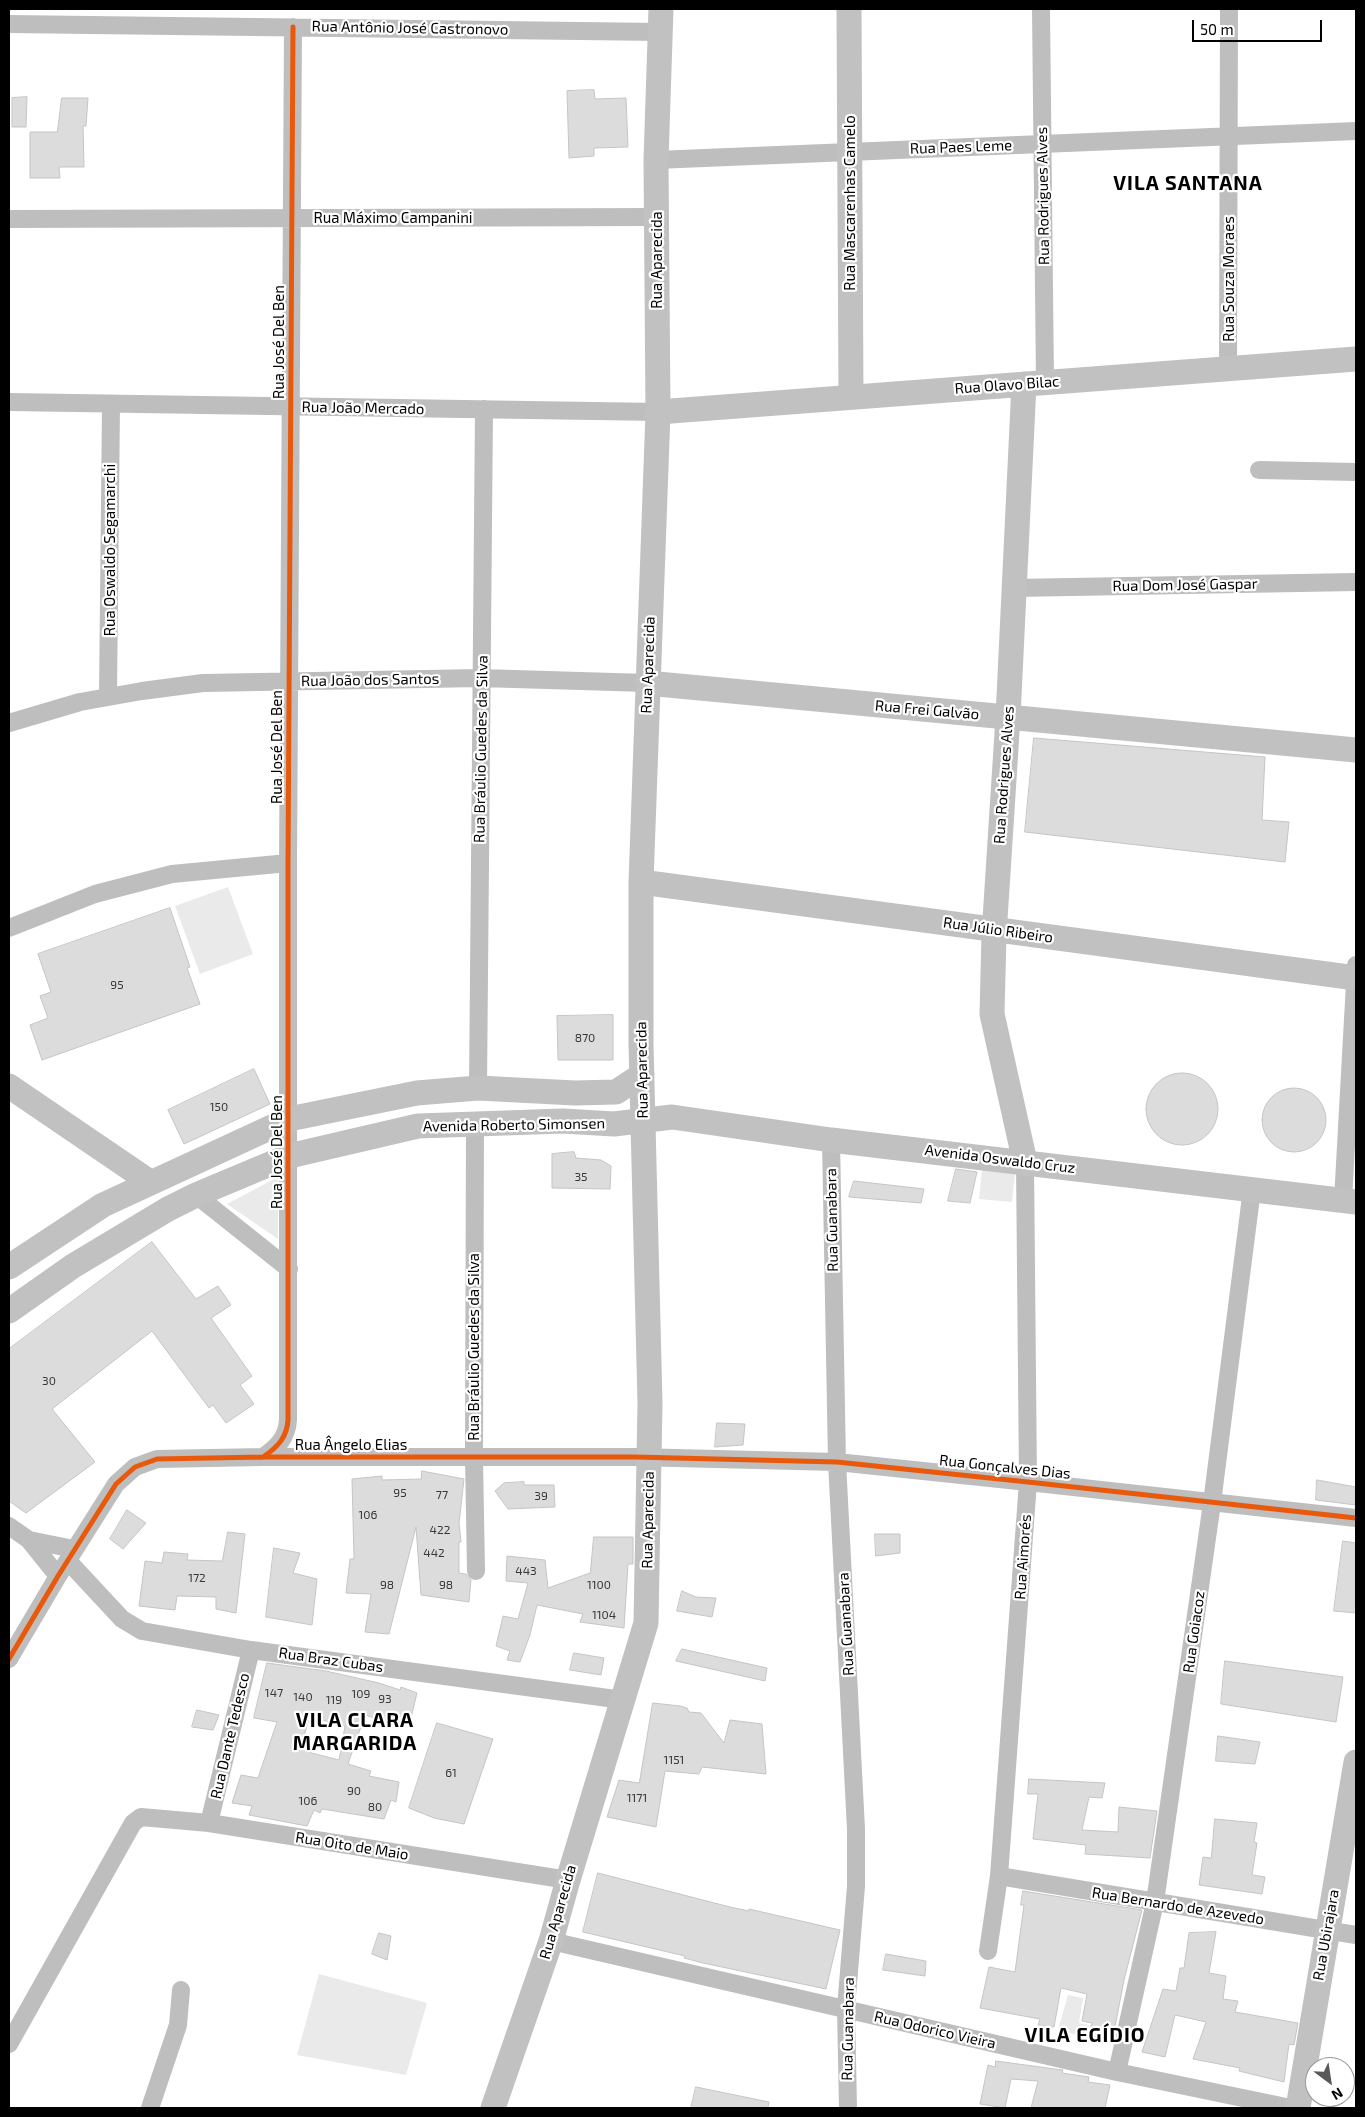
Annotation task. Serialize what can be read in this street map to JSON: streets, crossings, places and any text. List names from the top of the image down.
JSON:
{
  "streets": {
    "main road": [
      "Rua Rodrigues Alves",
      "Rua Mascarenhas Camelo",
      "Rua Aparecida",
      "Rua Olavo Bilac",
      "Rua Frei Galvão",
      "Rua Júlio Ribeiro",
      "Avenida Roberto Simonsen",
      "Avenida Oswaldo Cruz",
      "Rua Ubirajara"
    ],
    "street": [
      "Rua Antônio José Castronovo",
      "Rua Paes Leme",
      "Rua Máximo Campanini",
      "Rua Souza Moraes",
      "Rua José Del Ben",
      "Rua João Mercado",
      "Rua Oswaldo Segamarchi",
      "Rua Dom José Gaspar",
      "Rua João dos Santos",
      "Rua Bráulio Guedes da Silva",
      "Rua Guanabara",
      "Rua Ângelo Elias",
      "Rua Gonçalves Dias",
      "Rua Aimorés",
      "Rua Goiacoz",
      "Rua Braz Cubas",
      "Rua Dante Tedesco",
      "Rua Oito de Maio",
      "Rua Bernardo de Azevedo",
      "Rua Odorico Vieira"
    ]
  },
  "crossings": [
    ["Rua Antônio José Castronovo", "Rua Aparecida"],
    ["Rua Antônio José Castronovo", "Rua José Del Ben"],
    ["Rua Paes Leme", "Rua Rodrigues Alves"],
    ["Rua Paes Leme", "Rua Mascarenhas Camelo"],
    ["Rua Paes Leme", "Rua Aparecida"],
    ["Rua Paes Leme", "Rua Souza Moraes"],
    ["Rua Rodrigues Alves", "Rua Olavo Bilac"],
    ["Rua Rodrigues Alves", "Rua Dom José Gaspar"],
    ["Rua Rodrigues Alves", "Rua Frei Galvão"],
    ["Rua Rodrigues Alves", "Rua Júlio Ribeiro"],
    ["Rua Rodrigues Alves", "Avenida Oswaldo Cruz"],
    ["Rua Rodrigues Alves", "Rua Aimorés"],
    ["Rua Mascarenhas Camelo", "Rua Olavo Bilac"],
    ["Rua Máximo Campanini", "Rua Aparecida"],
    ["Rua Máximo Campanini", "Rua José Del Ben"],
    ["Rua Aparecida", "Rua Olavo Bilac"],
    ["Rua Aparecida", "Rua João Mercado"],
    ["Rua Aparecida", "Rua João dos Santos"],
    ["Rua Aparecida", "Rua Frei Galvão"],
    ["Rua Aparecida", "Rua Júlio Ribeiro"],
    ["Rua Aparecida", "Avenida Roberto Simonsen"],
    ["Rua Aparecida", "Avenida Oswaldo Cruz"],
    ["Rua Aparecida", "Rua Ângelo Elias"],
    ["Rua Aparecida", "Rua Gonçalves Dias"],
    ["Rua Aparecida", "Rua Braz Cubas"],
    ["Rua Aparecida", "Rua Oito de Maio"],
    ["Rua Aparecida", "Rua Odorico Vieira"],
    ["Rua Souza Moraes", "Rua Olavo Bilac"],
    ["Rua José Del Ben", "Rua João Mercado"],
    ["Rua José Del Ben", "Rua João dos Santos"],
    ["Rua José Del Ben", "Avenida Roberto Simonsen"],
    ["Rua Olavo Bilac", "Rua João Mercado"],
    ["Rua João Mercado", "Rua Oswaldo Segamarchi"],
    ["Rua João Mercado", "Rua Bráulio Guedes da Silva"],
    ["Rua Oswaldo Segamarchi", "Rua João dos Santos"],
    ["Rua João dos Santos", "Rua Frei Galvão"],
    ["Rua João dos Santos", "Rua Bráulio Guedes da Silva"],
    ["Rua Bráulio Guedes da Silva", "Avenida Roberto Simonsen"],
    ["Rua Bráulio Guedes da Silva", "Rua Ângelo Elias"],
    ["Avenida Roberto Simonsen", "Avenida Oswaldo Cruz"],
    ["Avenida Oswaldo Cruz", "Rua Guanabara"],
    ["Avenida Oswaldo Cruz", "Rua Aimorés"],
    ["Avenida Oswaldo Cruz", "Rua Goiacoz"],
    ["Rua Guanabara", "Rua Gonçalves Dias"],
    ["Rua Guanabara", "Rua Odorico Vieira"],
    ["Rua Ângelo Elias", "Rua Gonçalves Dias"],
    ["Rua Ângelo Elias", "Rua Braz Cubas"],
    ["Rua Gonçalves Dias", "Rua Aimorés"],
    ["Rua Gonçalves Dias", "Rua Goiacoz"],
    ["Rua Aimorés", "Rua Bernardo de Azevedo"],
    ["Rua Goiacoz", "Rua Bernardo de Azevedo"],
    ["Rua Goiacoz", "Rua Odorico Vieira"],
    ["Rua Braz Cubas", "Rua Dante Tedesco"],
    ["Rua Dante Tedesco", "Rua Oito de Maio"],
    ["Rua Bernardo de Azevedo", "Rua Ubirajara"]
  ],
  "districts": ["VILA SANTANA", "VILA CLARA MARGARIDA", "VILA EGÍDIO"],
  "house_numbers": [
    "95",
    "870",
    "150",
    "35",
    "30",
    "95",
    "77",
    "39",
    "106",
    "422",
    "442",
    "443",
    "172",
    "98",
    "98",
    "1100",
    "1104",
    "147",
    "109",
    "140",
    "93",
    "119",
    "1151",
    "61",
    "90",
    "1171",
    "106",
    "80"
  ],
  "scale_bar": "50 m",
  "north": "bottom right"
}
